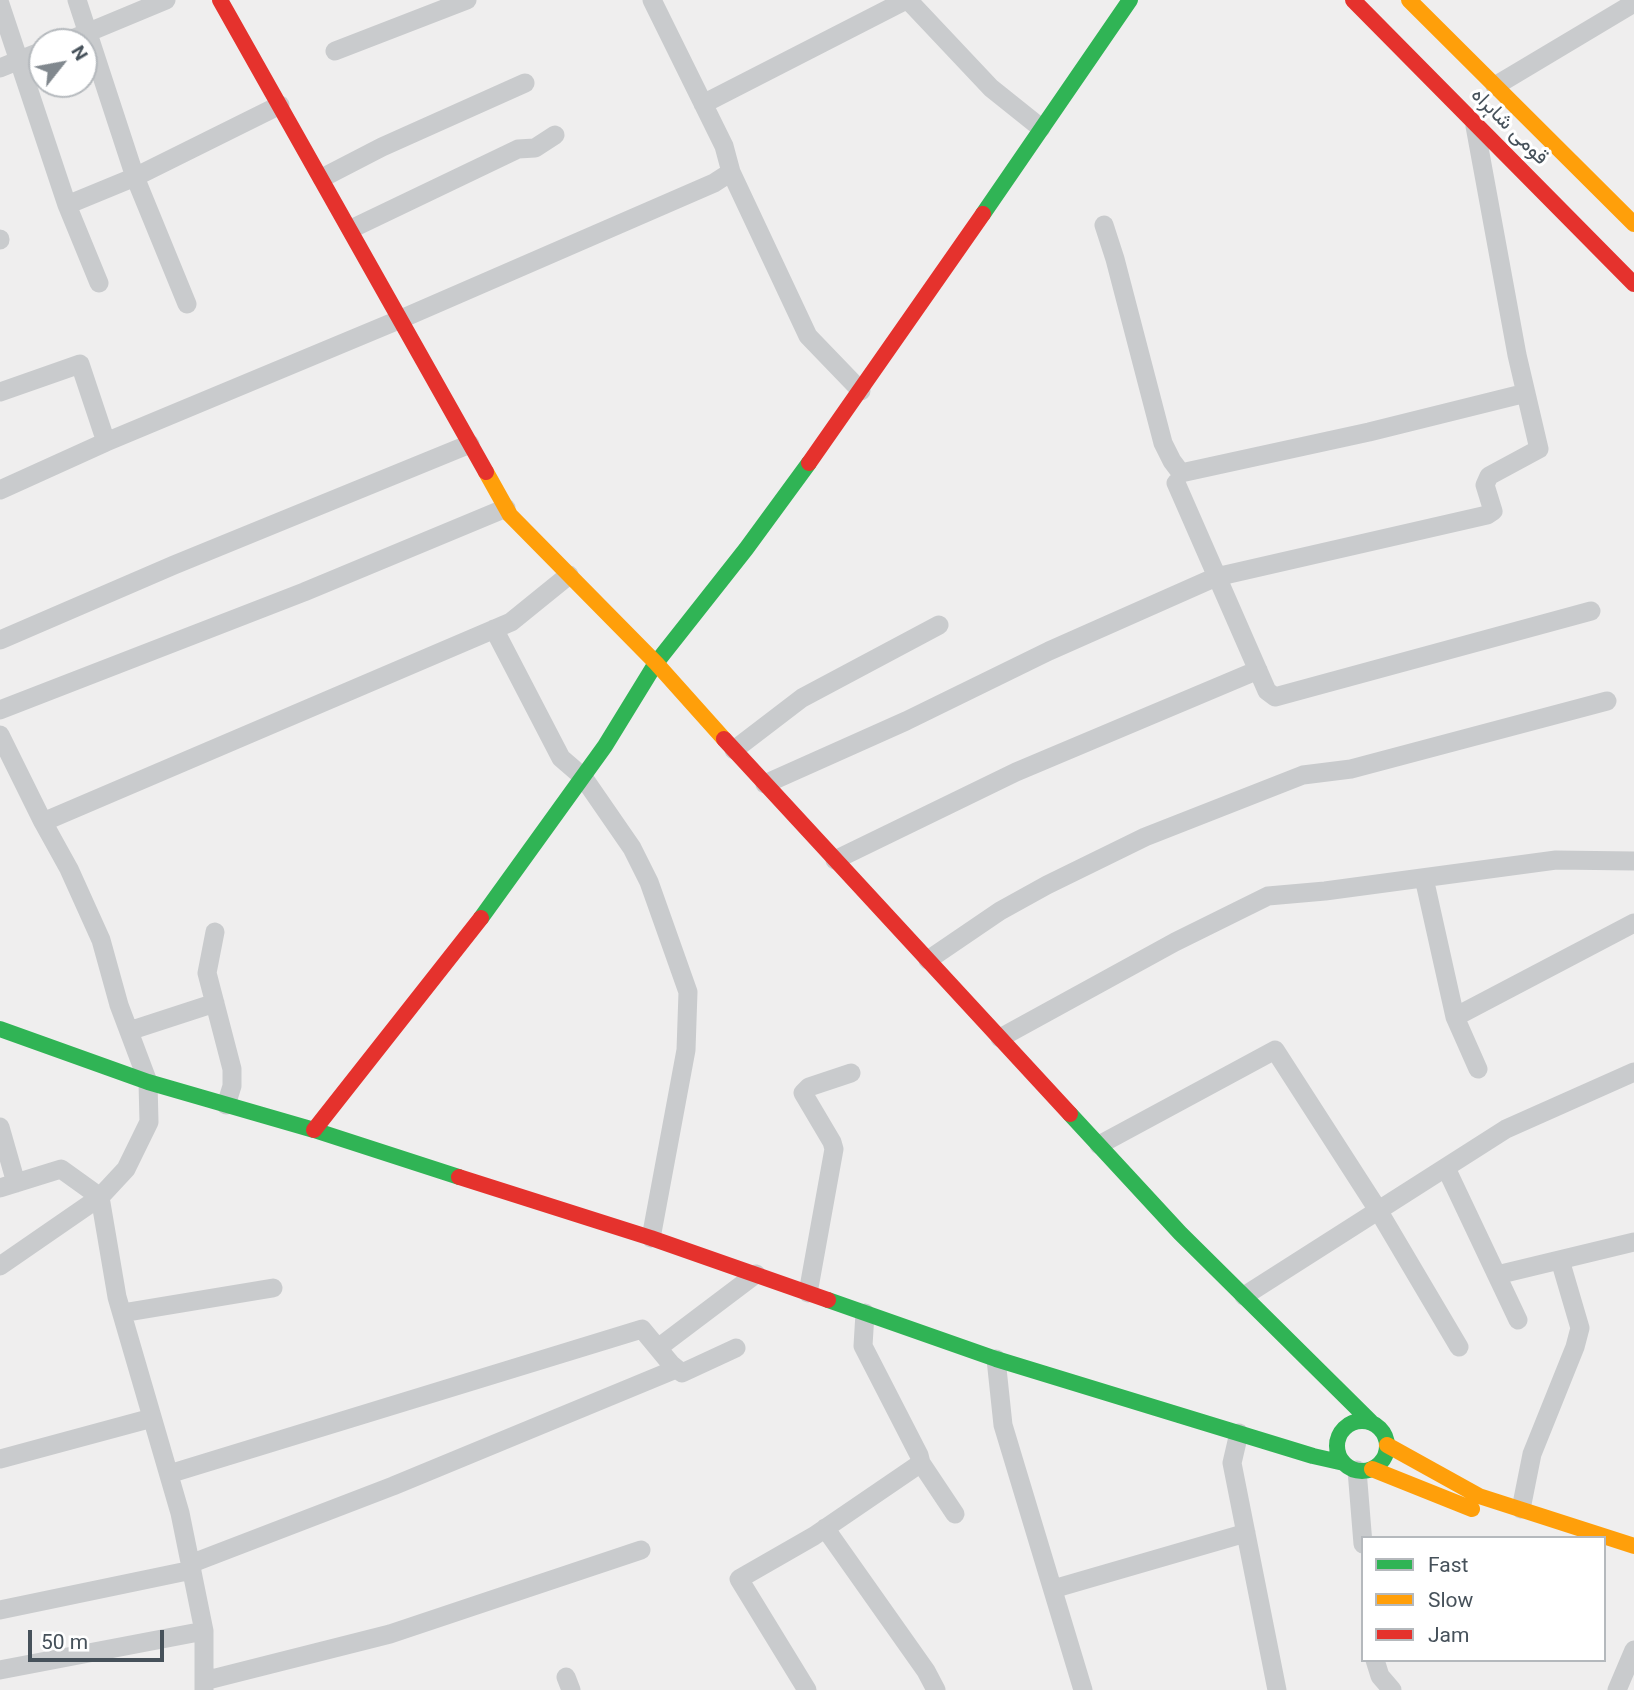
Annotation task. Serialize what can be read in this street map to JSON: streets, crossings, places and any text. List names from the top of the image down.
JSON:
{
  "streets": {
    "main road": ["قومی شاہراہ"]
  },
  "legend": ["Fast", "Slow", "Jam"],
  "scale_bar": "50 m",
  "north": "top right"
}
